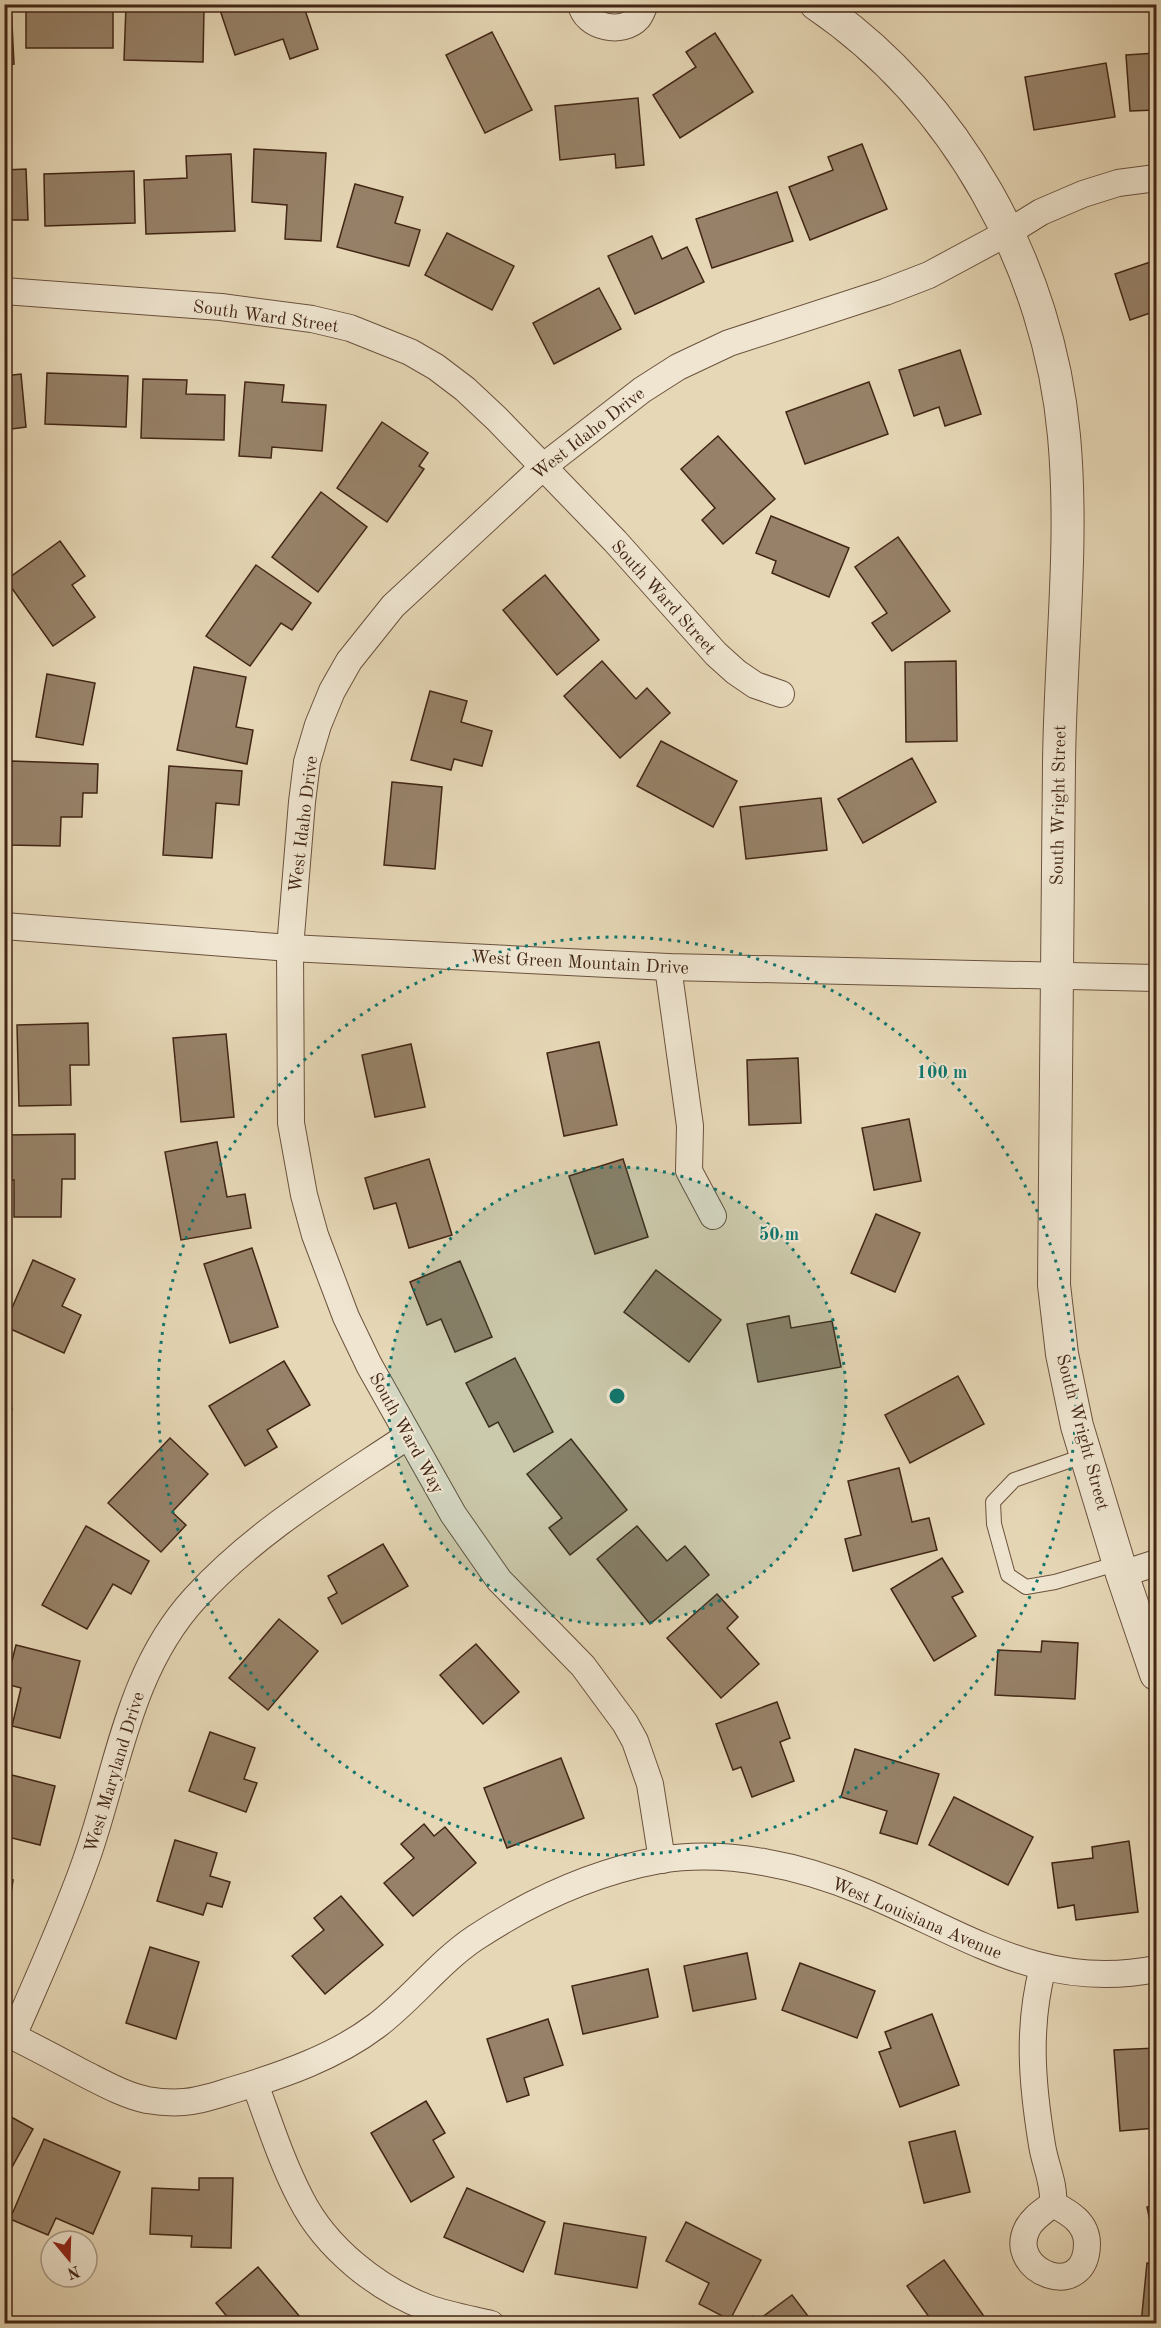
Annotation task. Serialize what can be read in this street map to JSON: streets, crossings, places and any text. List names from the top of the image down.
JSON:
{
  "streets": {
    "street": [
      "South Ward Street",
      "West Idaho Drive",
      "South Wright Street",
      "West Green Mountain Drive",
      "South Ward Way",
      "West Maryland Drive",
      "West Louisiana Avenue"
    ]
  },
  "crossings": [
    ["South Ward Street", "West Idaho Drive"],
    ["West Idaho Drive", "South Wright Street"],
    ["West Idaho Drive", "West Green Mountain Drive"],
    ["West Idaho Drive", "South Ward Way"],
    ["South Wright Street", "West Green Mountain Drive"],
    ["West Green Mountain Drive", "South Ward Way"],
    ["South Ward Way", "West Maryland Drive"],
    ["South Ward Way", "West Louisiana Avenue"],
    ["West Maryland Drive", "West Louisiana Avenue"]
  ],
  "north": "bottom",
  "rings": ["100 m", "50 m"]
}
